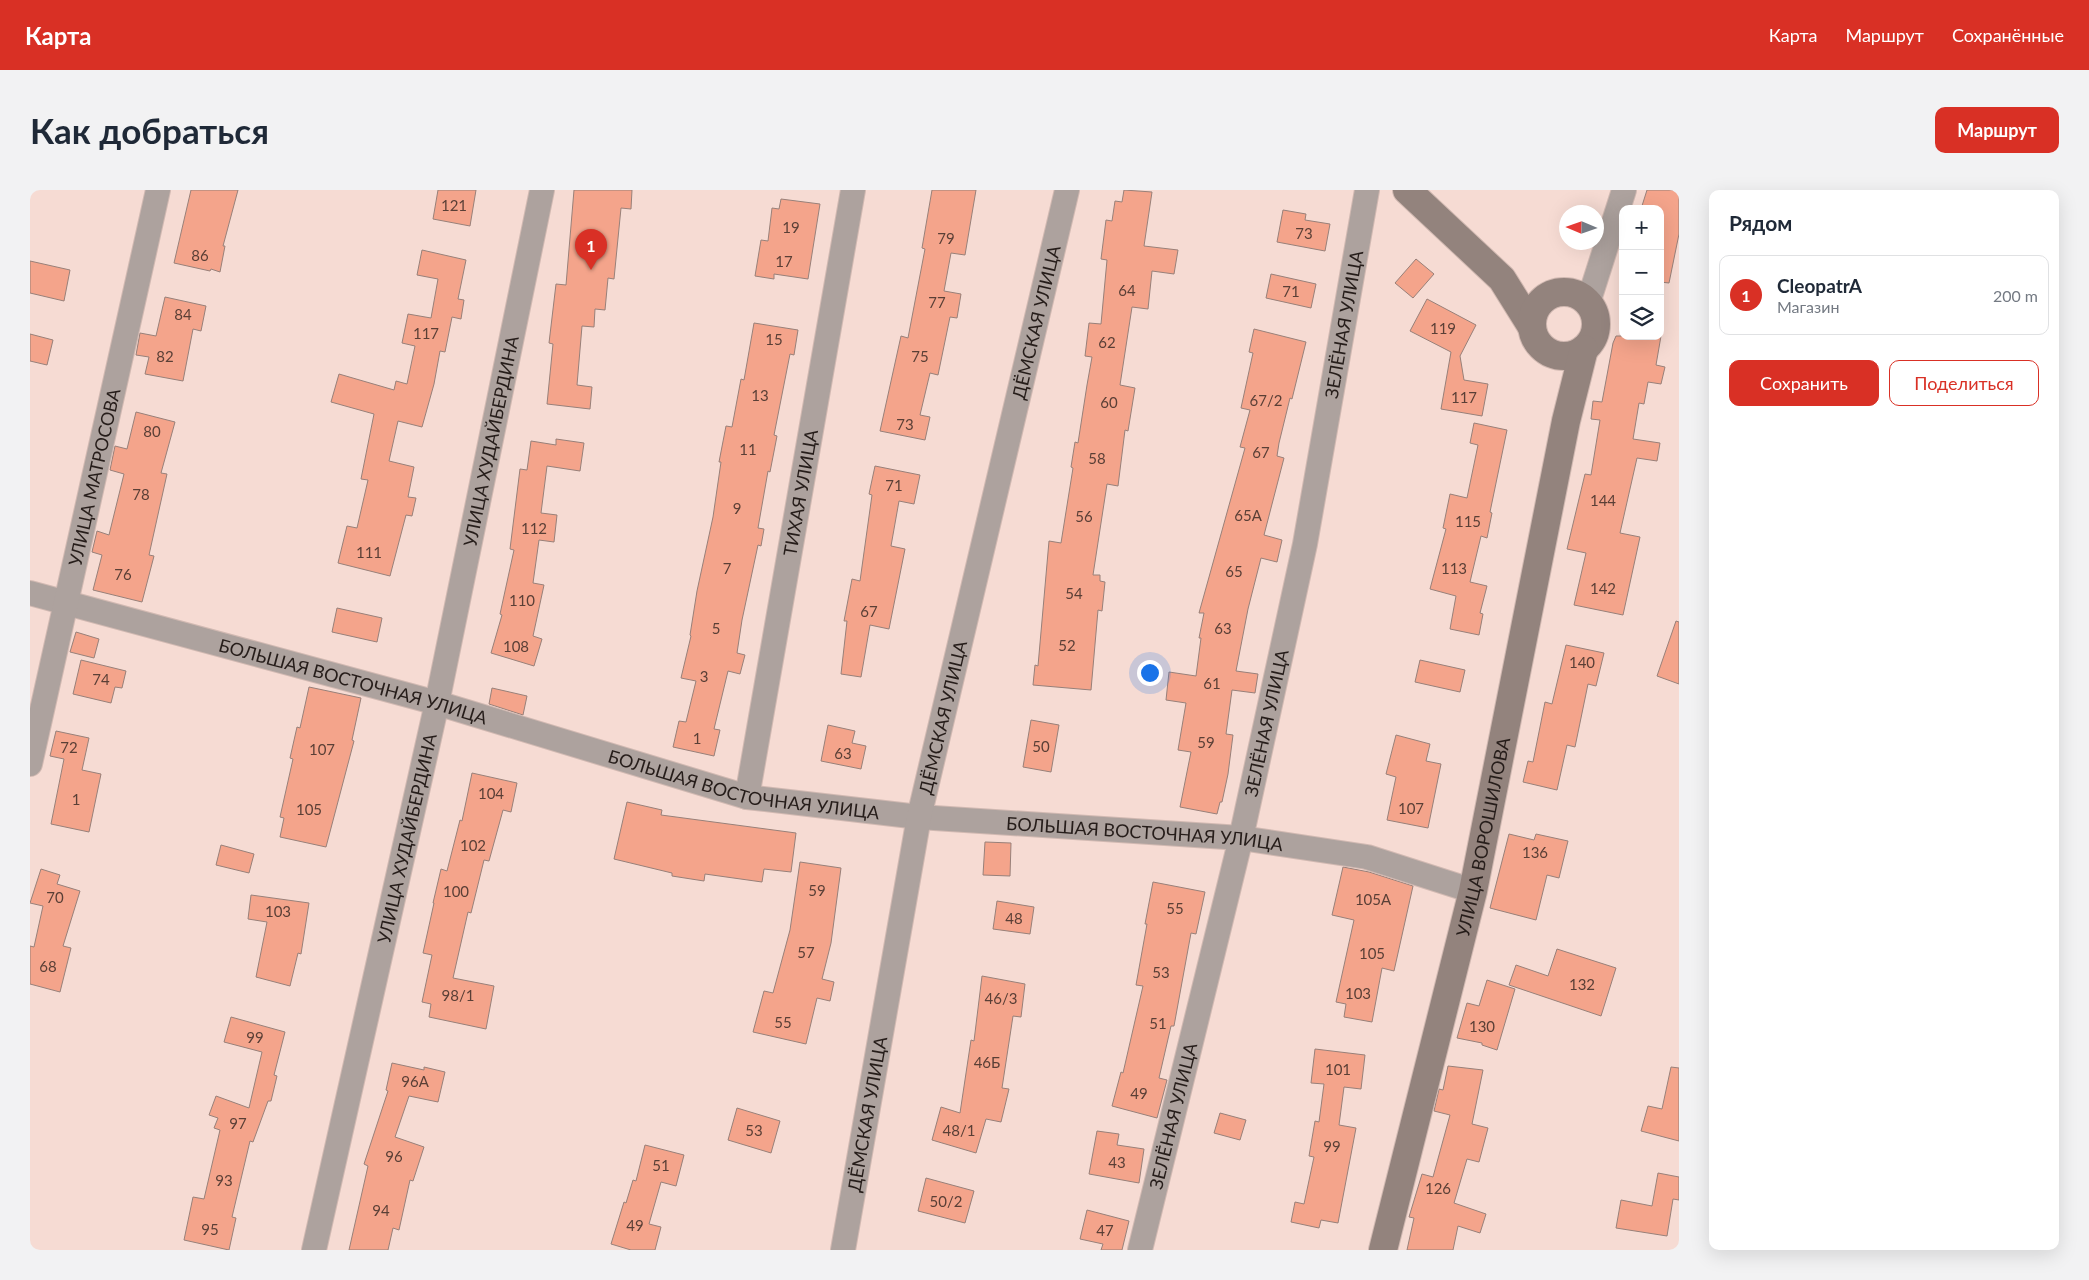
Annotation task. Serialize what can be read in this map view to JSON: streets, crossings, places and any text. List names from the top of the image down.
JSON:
{
  "streets": {
    "street": [
      "ДЁМСКАЯ УЛИЦА",
      "ЗЕЛЁНАЯ УЛИЦА",
      "УЛИЦА ХУДАЙБЕРДИНА",
      "УЛИЦА МАТРОСОВА",
      "ТИХАЯ УЛИЦА",
      "БОЛЬШАЯ ВОСТОЧНАЯ УЛИЦА",
      "УЛИЦА ВОРОШИЛОВА"
    ]
  },
  "crossings": [
    ["ДЁМСКАЯ УЛИЦА", "БОЛЬШАЯ ВОСТОЧНАЯ УЛИЦА"],
    ["ЗЕЛЁНАЯ УЛИЦА", "БОЛЬШАЯ ВОСТОЧНАЯ УЛИЦА"],
    ["УЛИЦА ХУДАЙБЕРДИНА", "БОЛЬШАЯ ВОСТОЧНАЯ УЛИЦА"],
    ["УЛИЦА МАТРОСОВА", "БОЛЬШАЯ ВОСТОЧНАЯ УЛИЦА"],
    ["ТИХАЯ УЛИЦА", "БОЛЬШАЯ ВОСТОЧНАЯ УЛИЦА"],
    ["БОЛЬШАЯ ВОСТОЧНАЯ УЛИЦА", "УЛИЦА ВОРОШИЛОВА"]
  ],
  "house_numbers": [
    "121",
    "19",
    "73",
    "79",
    "86",
    "17",
    "64",
    "71",
    "77",
    "84",
    "119",
    "117",
    "15",
    "62",
    "82",
    "75",
    "13",
    "117",
    "67/2",
    "60",
    "73",
    "80",
    "11",
    "67",
    "58",
    "71",
    "78",
    "144",
    "9",
    "65А",
    "56",
    "115",
    "112",
    "111",
    "7",
    "113",
    "65",
    "76",
    "142",
    "54",
    "110",
    "67",
    "5",
    "63",
    "52",
    "108",
    "140",
    "3",
    "74",
    "61",
    "1",
    "59",
    "50",
    "72",
    "107",
    "63",
    "104",
    "1",
    "107",
    "105",
    "102",
    "136",
    "59",
    "100",
    "70",
    "105А",
    "55",
    "103",
    "48",
    "57",
    "105",
    "68",
    "53",
    "132",
    "103",
    "98/1",
    "46/3",
    "55",
    "51",
    "130",
    "99",
    "46Б",
    "101",
    "96А",
    "49",
    "97",
    "53",
    "48/1",
    "99",
    "96",
    "43",
    "51",
    "93",
    "126",
    "50/2",
    "94",
    "49",
    "95",
    "47"
  ],
  "north": "left",
  "page": {
    "header": "Карта",
    "nav": ["Карта", "Маршрут", "Сохранённые"],
    "buttons": [
      "Маршрут",
      ["Сохранить", "Поделиться"]
    ],
    "title": "Как добраться",
    "heading": "Рядом",
    "map_buttons": ["+", "−"],
    "pins": "1",
    "list": [
      {
        "mark": "1",
        "name": "CleopatrA",
        "note": "Магазин",
        "value": "200 m"
      }
    ]
  }
}
